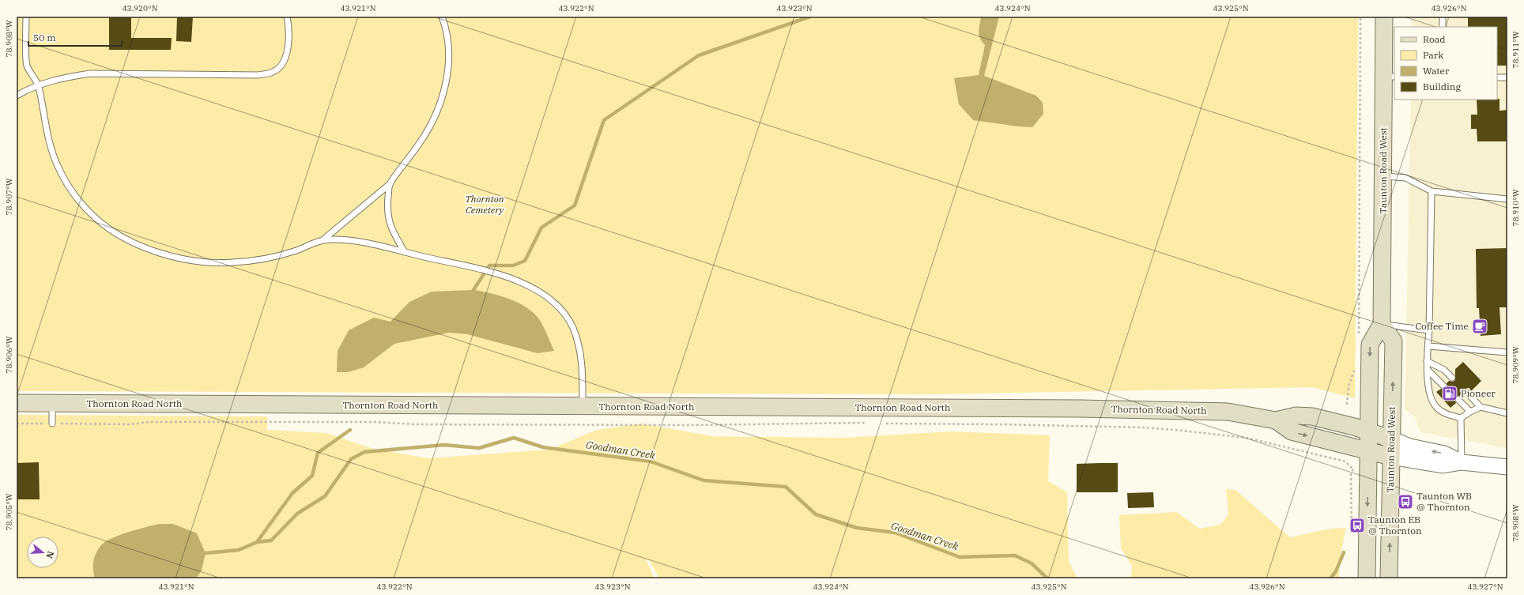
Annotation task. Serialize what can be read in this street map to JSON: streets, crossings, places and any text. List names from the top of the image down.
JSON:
{
  "streets": {
    "main road": ["Taunton Road West", "Thornton Road North"]
  },
  "crossings": [
    ["Taunton Road West", "Thornton Road North"]
  ],
  "water": ["Goodman Creek"],
  "parks": ["Thornton Cemetery"],
  "places": {
    "cafe": ["Coffee Time"],
    "fuel station": ["Pioneer"],
    "bus stop": ["Taunton WB @ Thornton", "Taunton EB @ Thornton"]
  },
  "legend": [
    "Road",
    "Park",
    "Water",
    "Building"
  ],
  "scale_bar": "50 m",
  "north": "right",
  "coordinates": [
    "43.920°N",
    "43.921°N",
    "43.922°N",
    "43.923°N",
    "43.924°N",
    "43.925°N",
    "43.926°N",
    "78.908°W",
    "78.911°W",
    "78.907°W",
    "78.910°W",
    "78.906°W",
    "78.909°W",
    "78.905°W",
    "43.927°N"
  ]
}
